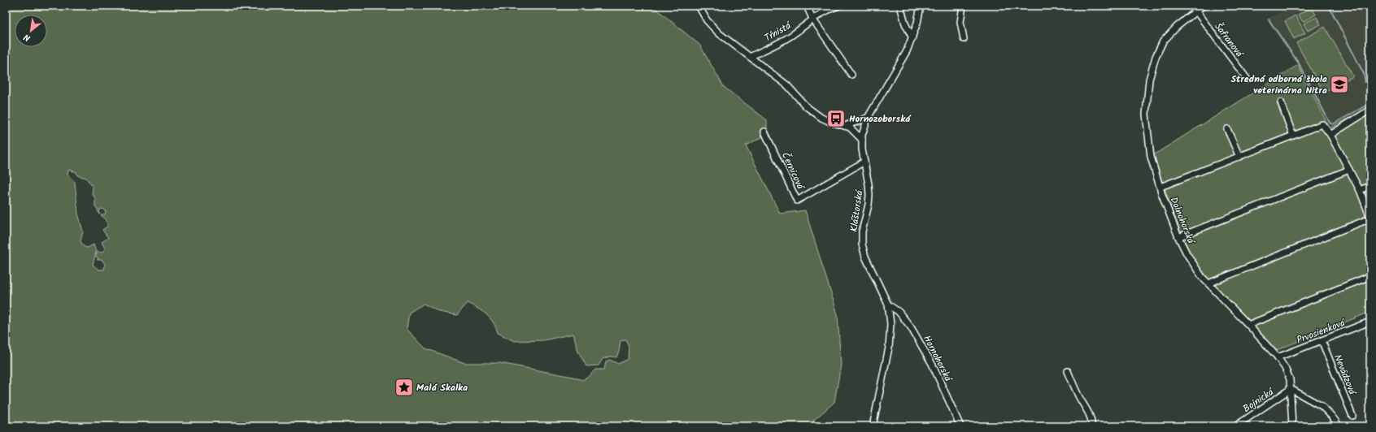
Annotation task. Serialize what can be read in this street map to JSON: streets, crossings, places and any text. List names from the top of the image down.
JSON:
{
  "streets": {
    "street": [
      "Tŕnistá",
      "Šafranová",
      "Černicová",
      "Kláštorská",
      "Dolnohorská",
      "Prvosienková",
      "Hornohorská",
      "Nevädzová",
      "Bojnická"
    ]
  },
  "crossings": [
    ["Šafranová", "Dolnohorská"],
    ["Černicová", "Kláštorská"],
    ["Kláštorská", "Hornohorská"],
    ["Dolnohorská", "Prvosienková"],
    ["Dolnohorská", "Bojnická"],
    ["Prvosienková", "Nevädzová"]
  ],
  "places": {
    "school or university": ["Stredná odborná škola veterinárna Nitra"],
    "bus stop": ["Hornozoborská"],
    "place": ["Malá Skalka"]
  },
  "north": "bottom left"
}
